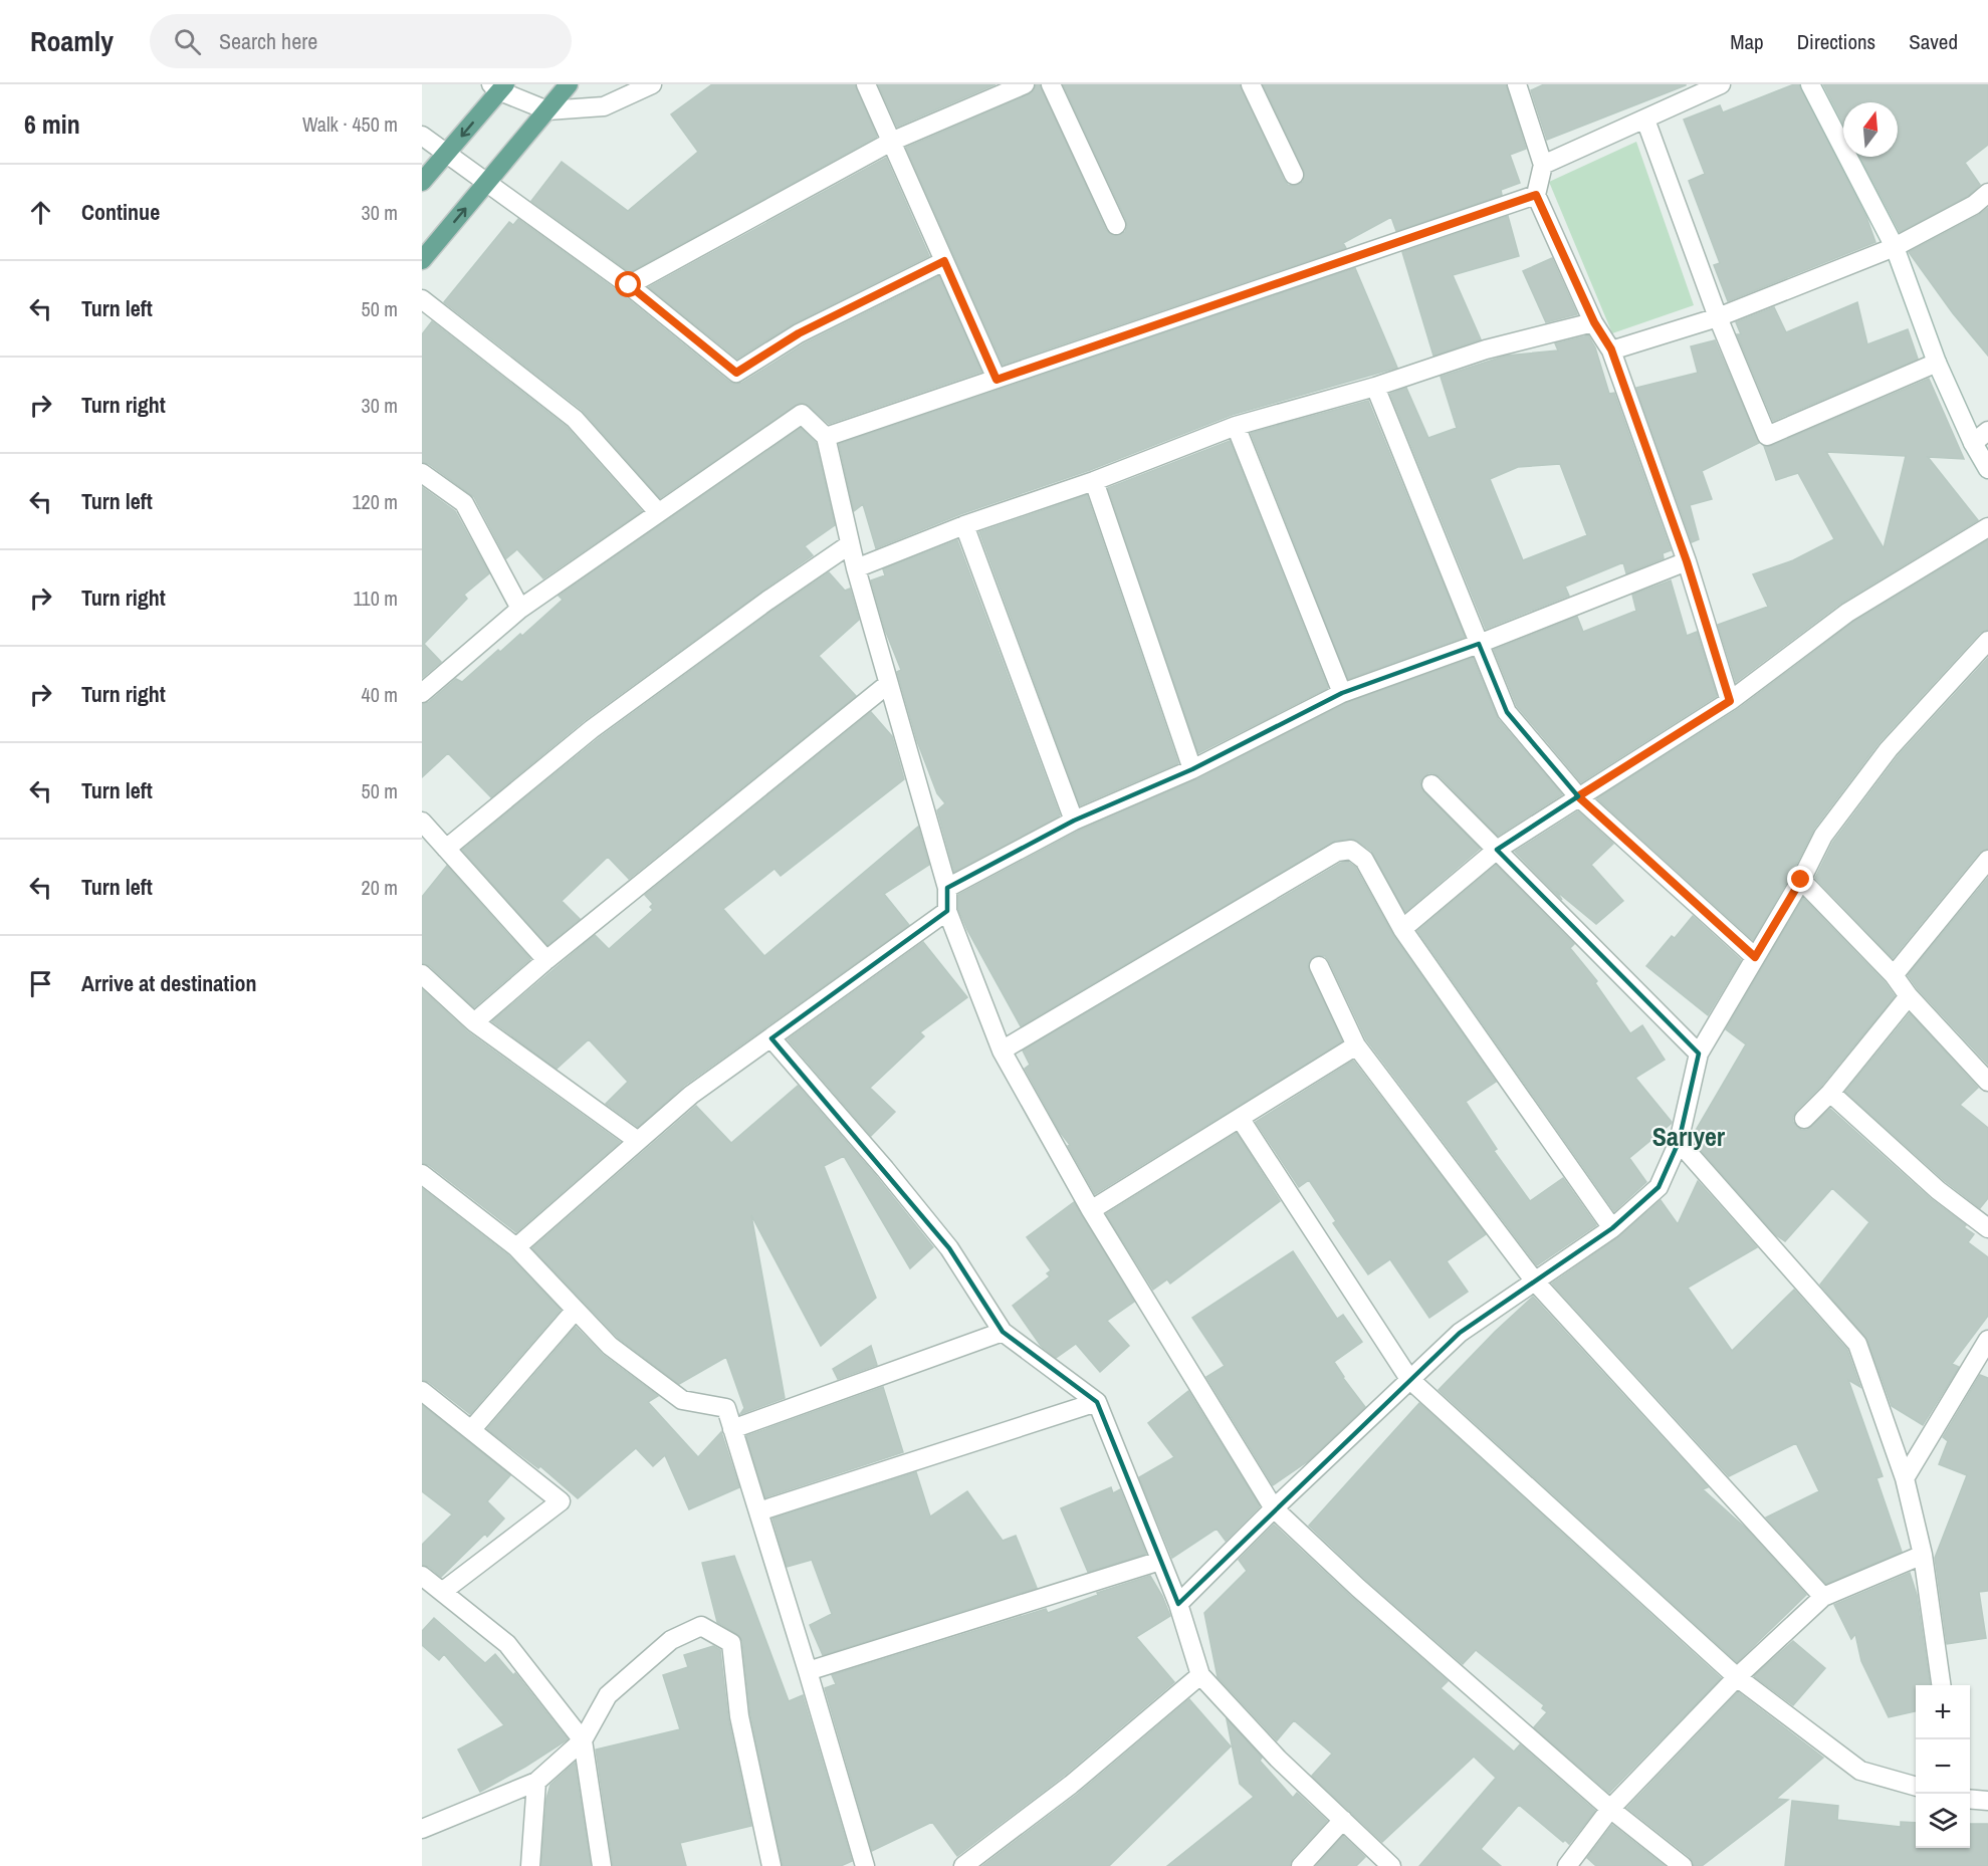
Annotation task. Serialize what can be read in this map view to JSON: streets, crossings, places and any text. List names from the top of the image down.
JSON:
{
  "districts": ["Sarıyer"],
  "north": "top",
  "page": {
    "header": "Roamly",
    "search": "Search here",
    "nav": ["Map", "Directions", "Saved"],
    "heading": ["6 min", "Walk · 450 m"],
    "list": [
      ["Continue", "30 m"],
      ["Turn left", "50 m"],
      ["Turn right", "30 m"],
      ["Turn left", "120 m"],
      ["Turn right", "110 m"],
      ["Turn right", "40 m"],
      ["Turn left", "50 m"],
      ["Turn left", "20 m"],
      "Arrive at destination"
    ],
    "map_buttons": ["+", "−"]
  }
}
